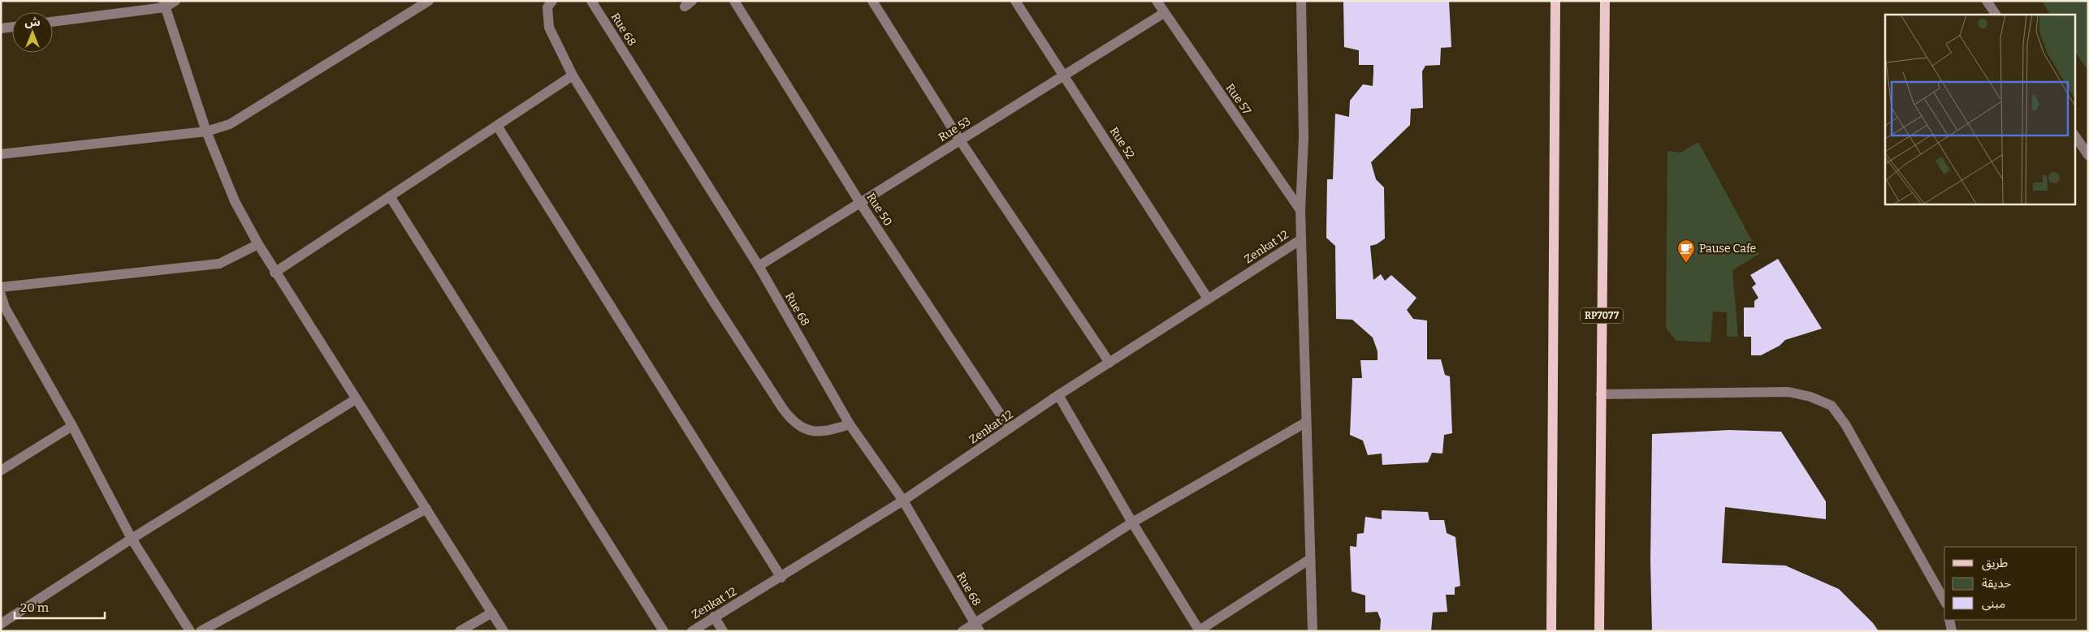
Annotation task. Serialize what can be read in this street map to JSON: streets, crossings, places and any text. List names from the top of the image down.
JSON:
{
  "streets": {
    "main road": ["RP7077"],
    "street": [
      "Rue 68",
      "Rue 57",
      "Rue 53",
      "Rue 52",
      "Rue 50",
      "Zenkat 12"
    ]
  },
  "crossings": [
    ["Rue 68", "Rue 53"],
    ["Rue 68", "Zenkat 12"],
    ["Rue 57", "Rue 53"],
    ["Rue 53", "Rue 52"],
    ["Rue 53", "Rue 50"],
    ["Rue 52", "Zenkat 12"],
    ["Rue 50", "Zenkat 12"]
  ],
  "places": {
    "cafe": ["Pause Cafe"]
  },
  "legend": ["طريق", "حديقة", "مبنى"],
  "scale_bar": "20 m",
  "north": "top"
}
